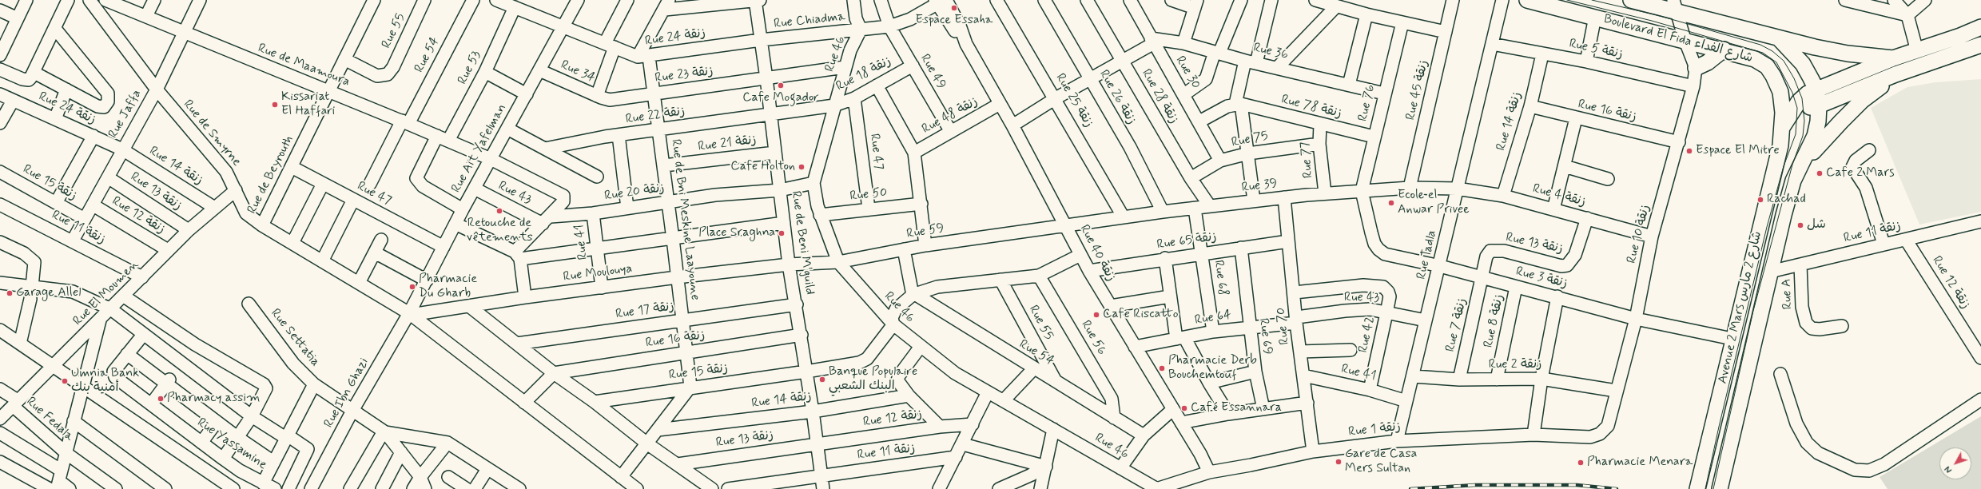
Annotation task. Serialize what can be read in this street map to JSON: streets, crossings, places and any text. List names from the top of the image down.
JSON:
{
  "streets": {
    "main road": ["Boulevard El Fida شارع الفداء", "Avenue 2 Mars شارع 2 مارس"],
    "street": [
      "Rue Chiadma",
      "Rue 55",
      "Rue 24 زنقة",
      "Rue 5 زنقة",
      "Rue 36",
      "Rue 46",
      "Rue 54",
      "Rue de Maamoura",
      "Rue 53",
      "Rue 34",
      "Rue 49",
      "Rue 30",
      "Rue 18 زنقة",
      "Rue 23 زنقة",
      "Rue 45 زنقة",
      "Rue 28 زنقة",
      "Rue 26 زنقة",
      "Rue 25 زنقة",
      "Rue 76",
      "Rue 78 زنقة",
      "Rue 16 زنقة",
      "Rue Jaffa",
      "Rue 22 زنقة",
      "Rue 48 زنقة",
      "Rue 14 زنقة",
      "Rue de Smyrne",
      "Rue 75",
      "Rue 21 زنقة",
      "Rue Aït Yafelman",
      "Rue 47",
      "Rue 77",
      "Rue de Beyrouth",
      "Rue 15 زنقة",
      "Rue 39",
      "Rue 13 زنقة",
      "Rue 20 زنقة",
      "Rue 43",
      "Rue 50",
      "Rue 4 زنقة",
      "Rue 12 زنقة",
      "Rue de Bni Meskine Laayoune",
      "Rue 11 زنقة",
      "Rue 59",
      "Rue 10 زنقة",
      "Rue 65 زنقة",
      "Rue 41",
      "Rue de Beni M'guild",
      "Rue 40 زنقة",
      "Rue Tadla",
      "Rue Moulouya",
      "Rue 68",
      "Rue 3 زنقة",
      "Rue El Moumen",
      "Rue A",
      "Rue 17 زنقة",
      "Rue 64",
      "Rue 8 زنقة",
      "Rue 7 زنقة",
      "Rue 70",
      "Rue 42",
      "Rue 69",
      "Rue Settatia",
      "Rue 56",
      "Rue 2 زنقة",
      "Rue Ibn Ghazi",
      "Rue Fedala",
      "Rue 1 زنقة",
      "Rue Yassamine"
    ]
  },
  "crossings": [
    ["Rue Chiadma", "Rue 24 زنقة"],
    ["Rue Chiadma", "Rue 46"],
    ["Rue Chiadma", "Rue 49"],
    ["Rue Chiadma", "Rue de Beni M'guild"],
    ["Rue Chiadma", "Rue 40 زنقة"],
    ["Rue 55", "Rue 54"],
    ["Rue 55", "Rue de Beyrouth"],
    ["Rue 24 زنقة", "Rue Jaffa"],
    ["Rue 24 زنقة", "Rue 14 زنقة"],
    ["Rue 24 زنقة", "Rue de Bni Meskine Laayoune"],
    ["Rue 24 زنقة", "Rue de Beni M'guild"],
    ["Boulevard El Fida شارع الفداء", "Rue 10 زنقة"],
    ["Boulevard El Fida شارع الفداء", "Avenue 2 Mars شارع 2 مارس"],
    ["Rue 5 زنقة", "Rue 14 زنقة"],
    ["Rue 5 زنقة", "Rue 10 زنقة"],
    ["Rue 5 زنقة", "Rue Tadla"],
    ["Rue 36", "Rue 30"],
    ["Rue 36", "Rue 76"],
    ["Rue 46", "Rue 18 زنقة"],
    ["Rue 46", "Rue 23 زنقة"],
    ["Rue 46", "Rue 14 زنقة"],
    ["Rue 46", "Rue 20 زنقة"],
    ["Rue 46", "Rue 50"],
    ["Rue 46", "Rue 59"],
    ["Rue 46", "Rue 1 زنقة"],
    ["Rue 54", "Rue de Maamoura"],
    ["Rue 54", "Rue 56"],
    ["Rue de Maamoura", "Rue 53"],
    ["Rue de Maamoura", "Rue Jaffa"],
    ["Rue de Maamoura", "Rue Aït Yafelman"],
    ["Rue de Maamoura", "Rue de Beyrouth"],
    ["Rue de Maamoura", "Rue 20 زنقة"],
    ["Rue de Maamoura", "Rue 43"],
    ["Rue 53", "Rue Aït Yafelman"],
    ["Rue 34", "Rue 23 زنقة"],
    ["Rue 34", "Rue Aït Yafelman"],
    ["Rue 49", "Rue 18 زنقة"],
    ["Rue 49", "Rue 48 زنقة"],
    ["Rue 30", "Rue 75"],
    ["Rue 18 زنقة", "Rue 22 زنقة"],
    ["Rue 18 زنقة", "Rue 48 زنقة"],
    ["Rue 18 زنقة", "Rue 47"],
    ["Rue 18 زنقة", "Rue de Beni M'guild"],
    ["Rue 23 زنقة", "Rue de Bni Meskine Laayoune"],
    ["Rue 23 زنقة", "Rue de Beni M'guild"],
    ["Rue 45 زنقة", "Rue 39"],
    ["Rue 28 زنقة", "Rue 75"],
    ["Rue 28 زنقة", "Rue 39"],
    ["Rue 26 زنقة", "Rue 39"],
    ["Rue 25 زنقة", "Rue 39"],
    ["Rue 76", "Rue 78 زنقة"],
    ["Rue 76", "Rue 39"],
    ["Rue 76", "Rue 3 زنقة"],
    ["Rue 78 زنقة", "Rue 77"],
    ["Rue 16 زنقة", "Rue 14 زنقة"],
    ["Rue 16 زنقة", "Rue de Bni Meskine Laayoune"],
    ["Rue 16 زنقة", "Rue 10 زنقة"],
    ["Rue 16 زنقة", "Rue de Beni M'guild"],
    ["Rue Jaffa", "Rue 14 زنقة"],
    ["Rue Jaffa", "Rue de Smyrne"],
    ["Rue Jaffa", "Rue 15 زنقة"],
    ["Rue Jaffa", "Rue 13 زنقة"],
    ["Rue Jaffa", "Rue 12 زنقة"],
    ["Rue Jaffa", "Rue 11 زنقة"],
    ["Rue 22 زنقة", "Rue de Bni Meskine Laayoune"],
    ["Rue 22 زنقة", "Rue de Beni M'guild"],
    ["Rue 48 زنقة", "Rue 50"],
    ["Rue 48 زنقة", "Rue 59"],
    ["Rue 48 زنقة", "Rue 40 زنقة"],
    ["Rue 14 زنقة", "Rue 15 زنقة"],
    ["Rue 14 زنقة", "Rue 4 زنقة"],
    ["Rue 14 زنقة", "Rue de Beni M'guild"],
    ["Rue 14 زنقة", "Rue El Moumen"],
    ["Rue de Smyrne", "Rue Aït Yafelman"],
    ["Rue de Smyrne", "Rue de Beyrouth"],
    ["Rue de Smyrne", "Rue Moulouya"],
    ["Rue de Smyrne", "Rue El Moumen"],
    ["Rue de Smyrne", "Rue Ibn Ghazi"],
    ["Rue 75", "Rue 77"],
    ["Rue 21 زنقة", "Rue de Bni Meskine Laayoune"],
    ["Rue 21 زنقة", "Rue de Beni M'guild"],
    ["Rue Aït Yafelman", "Rue 47"],
    ["Rue Aït Yafelman", "Rue 43"],
    ["Rue Aït Yafelman", "Rue Moulouya"],
    ["Rue Aït Yafelman", "Rue Ibn Ghazi"],
    ["Rue 47", "Rue de Beyrouth"],
    ["Rue 47", "Rue 50"],
    ["Rue 77", "Rue 39"],
    ["Rue 15 زنقة", "Rue de Bni Meskine Laayoune"],
    ["Rue 15 زنقة", "Rue de Beni M'guild"],
    ["Rue 39", "Rue 4 زنقة"],
    ["Rue 39", "Rue 59"],
    ["Rue 39", "Rue 40 زنقة"],
    ["Rue 39", "Rue Tadla"],
    ["Rue 39", "Rue 68"],
    ["Rue 39", "Rue 3 زنقة"],
    ["Rue 39", "Rue 70"],
    ["Rue 13 زنقة", "Rue 4 زنقة"],
    ["Rue 13 زنقة", "Rue 12 زنقة"],
    ["Rue 13 زنقة", "Rue de Beni M'guild"],
    ["Rue 13 زنقة", "Rue 3 زنقة"],
    ["Rue 13 زنقة", "Rue El Moumen"],
    ["Rue 13 زنقة", "Rue 7 زنقة"],
    ["Rue 20 زنقة", "Rue 43"],
    ["Rue 20 زنقة", "Rue de Bni Meskine Laayoune"],
    ["Rue 20 زنقة", "Rue 41"],
    ["Rue 20 زنقة", "Rue de Beni M'guild"],
    ["Rue 43", "Rue Tadla"],
    ["Rue 43", "Rue 64"],
    ["Rue 43", "Rue 70"],
    ["Rue 43", "Rue 42"],
    ["Rue 4 زنقة", "Rue 10 زنقة"],
    ["Rue 4 زنقة", "Rue Tadla"],
    ["Rue 12 زنقة", "Rue 11 زنقة"],
    ["Rue 12 زنقة", "Rue de Beni M'guild"],
    ["Rue 12 زنقة", "Rue El Moumen"],
    ["Rue de Bni Meskine Laayoune", "Rue Moulouya"],
    ["Rue de Bni Meskine Laayoune", "Rue 17 زنقة"],
    ["Rue 11 زنقة", "Rue de Beni M'guild"],
    ["Rue 11 زنقة", "Rue El Moumen"],
    ["Rue 11 زنقة", "Rue A"],
    ["Rue 11 زنقة", "Avenue 2 Mars شارع 2 مارس"],
    ["Rue 59", "Rue de Beni M'guild"],
    ["Rue 59", "Rue 40 زنقة"],
    ["Rue 59", "Rue Moulouya"],
    ["Rue 10 زنقة", "Rue 3 زنقة"],
    ["Rue 10 زنقة", "Rue 2 زنقة"],
    ["Rue 10 زنقة", "Rue 1 زنقة"],
    ["Rue 65 زنقة", "Rue 40 زنقة"],
    ["Rue 65 زنقة", "Rue 68"],
    ["Rue 65 زنقة", "Rue 70"],
    ["Rue 65 زنقة", "Rue 69"],
    ["Rue 41", "Rue Tadla"],
    ["Rue 41", "Rue Moulouya"],
    ["Rue 41", "Rue 70"],
    ["Rue 41", "Rue 42"],
    ["Rue de Beni M'guild", "Rue Moulouya"],
    ["Rue de Beni M'guild", "Rue 17 زنقة"],
    ["Rue 40 زنقة", "Rue 64"],
    ["Rue 40 زنقة", "Rue 1 زنقة"],
    ["Rue Tadla", "Rue 3 زنقة"],
    ["Rue Tadla", "Rue 2 زنقة"],
    ["Rue Tadla", "Rue 1 زنقة"],
    ["Rue Moulouya", "Rue Ibn Ghazi"],
    ["Rue 68", "Rue 64"],
    ["Rue 3 زنقة", "Rue 8 زنقة"],
    ["Rue 3 زنقة", "Rue 7 زنقة"],
    ["Rue El Moumen", "Rue Fedala"],
    ["Rue 64", "Rue 70"],
    ["Rue 64", "Rue 69"],
    ["Rue 8 زنقة", "Rue 2 زنقة"],
    ["Rue 7 زنقة", "Rue 2 زنقة"],
    ["Rue 70", "Rue 42"],
    ["Rue 70", "Rue 1 زنقة"],
    ["Rue Settatia", "Rue Ibn Ghazi"]
  ],
  "places": [
    "Espace Essaha",
    "Cafe Mogador",
    "Kissariat El Haffari",
    "Espace El Mitre",
    "Cafe Holton",
    "Cafe 2 Mars",
    "Rachad",
    "Ecole el Anwar Privee",
    "Retouche de vêtements",
    "شل",
    "Place Sraghna",
    "Pharmacie Du Gharb",
    "Garage Allel",
    "Cafe Riscatto",
    "Pharmacie Derb Bouchemtouf",
    "Banque Populaire البنك الشعبي",
    "Umnia Bank أمنية بنك",
    "Pharmacy assim",
    "Café Essannara",
    "Gare de Casa Mers Sultan",
    "Pharmacie Menara"
  ],
  "north": "bottom left"
}
